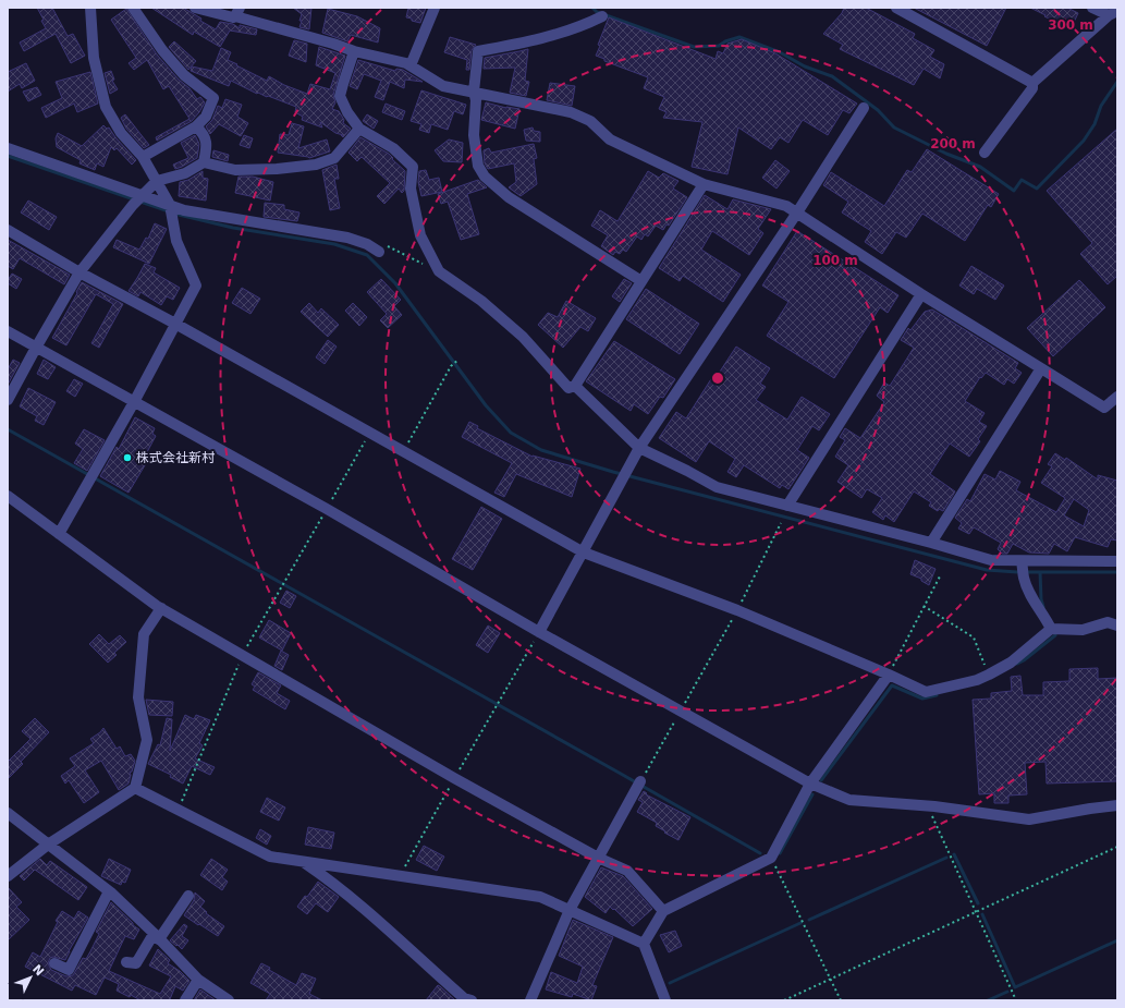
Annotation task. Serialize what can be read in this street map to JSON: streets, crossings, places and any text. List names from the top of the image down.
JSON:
{
  "places": ["株式会社新村"],
  "north": "top right",
  "rings": ["300 m", "200 m", "100 m"]
}
